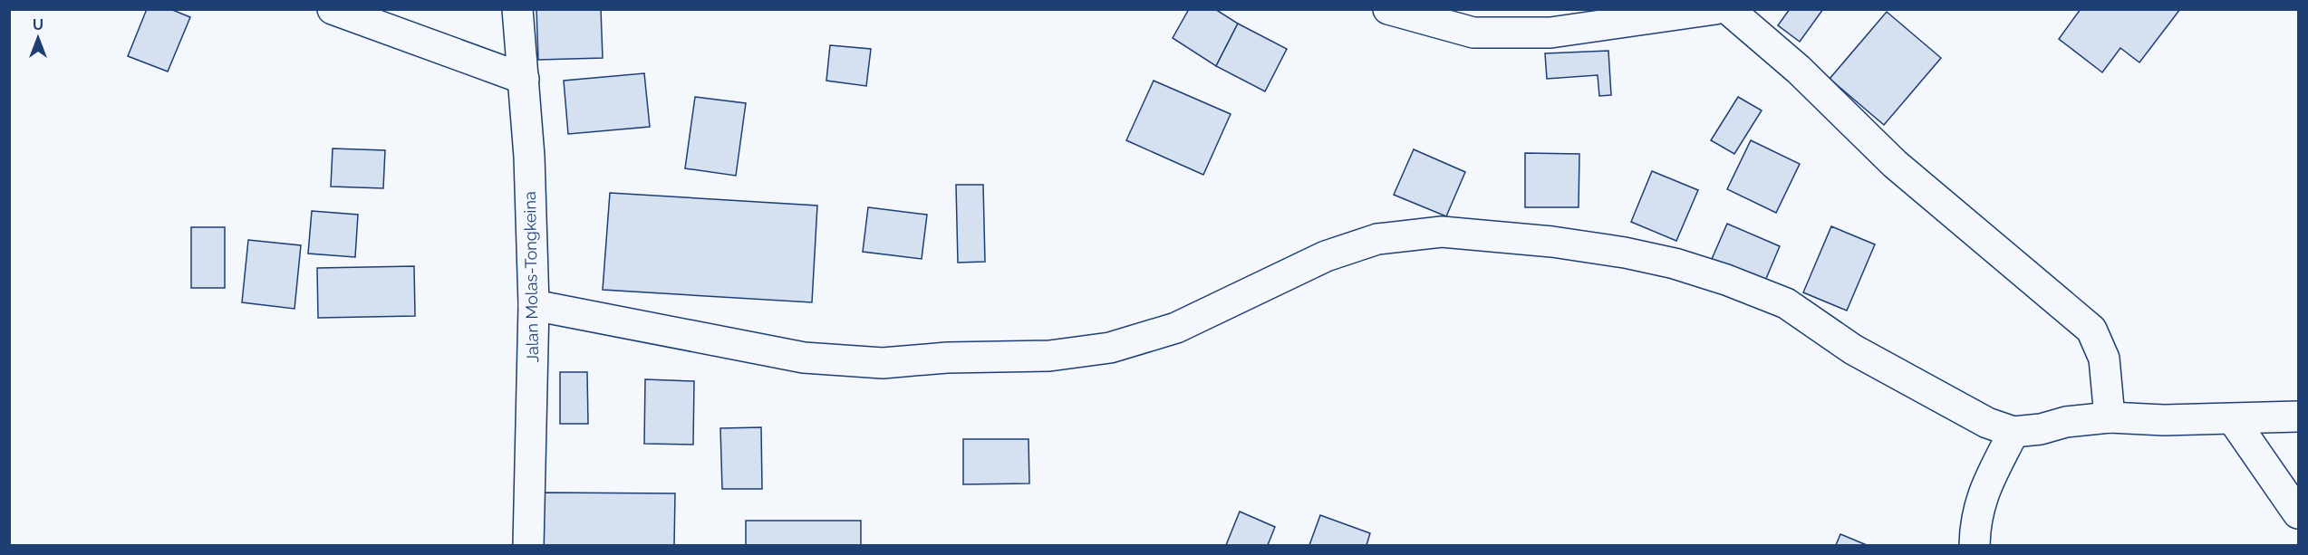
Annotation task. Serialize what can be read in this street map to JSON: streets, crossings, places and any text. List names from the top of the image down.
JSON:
{
  "streets": {
    "street": ["Jalan Molas-Tongkeina"]
  },
  "north": "top"
}
